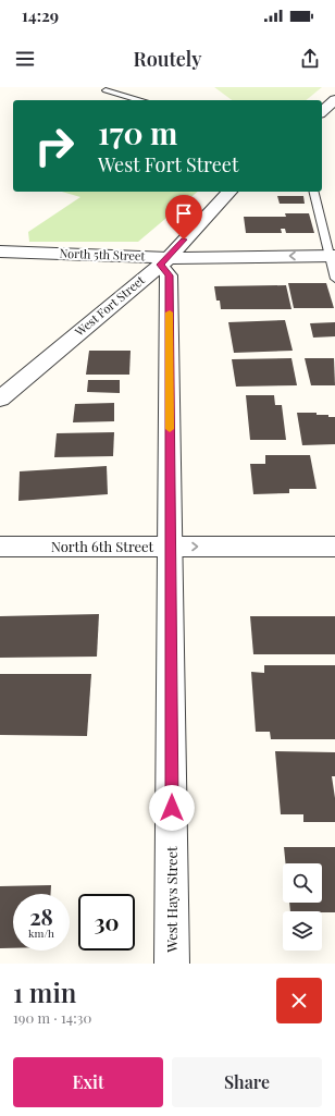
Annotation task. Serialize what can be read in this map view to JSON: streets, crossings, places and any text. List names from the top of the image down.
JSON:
{
  "streets": {
    "street": [
      "North 5th Street",
      "West Fort Street",
      "North 6th Street",
      "West Hays Street"
    ]
  },
  "crossings": [
    ["North 5th Street", "West Fort Street"],
    ["North 5th Street", "West Hays Street"],
    ["West Fort Street", "West Hays Street"],
    ["North 6th Street", "West Hays Street"]
  ],
  "one_way": ["North 5th Street", "North 6th Street"],
  "page": {
    "status": "14:29",
    "header": "Routely",
    "turn": ["170 m", "West Fort Street"],
    "speed": "28 km/h",
    "limit": "30",
    "heading": ["1 min", "190 m · 14:30"],
    "buttons": ["Exit", "Share"]
  }
}
